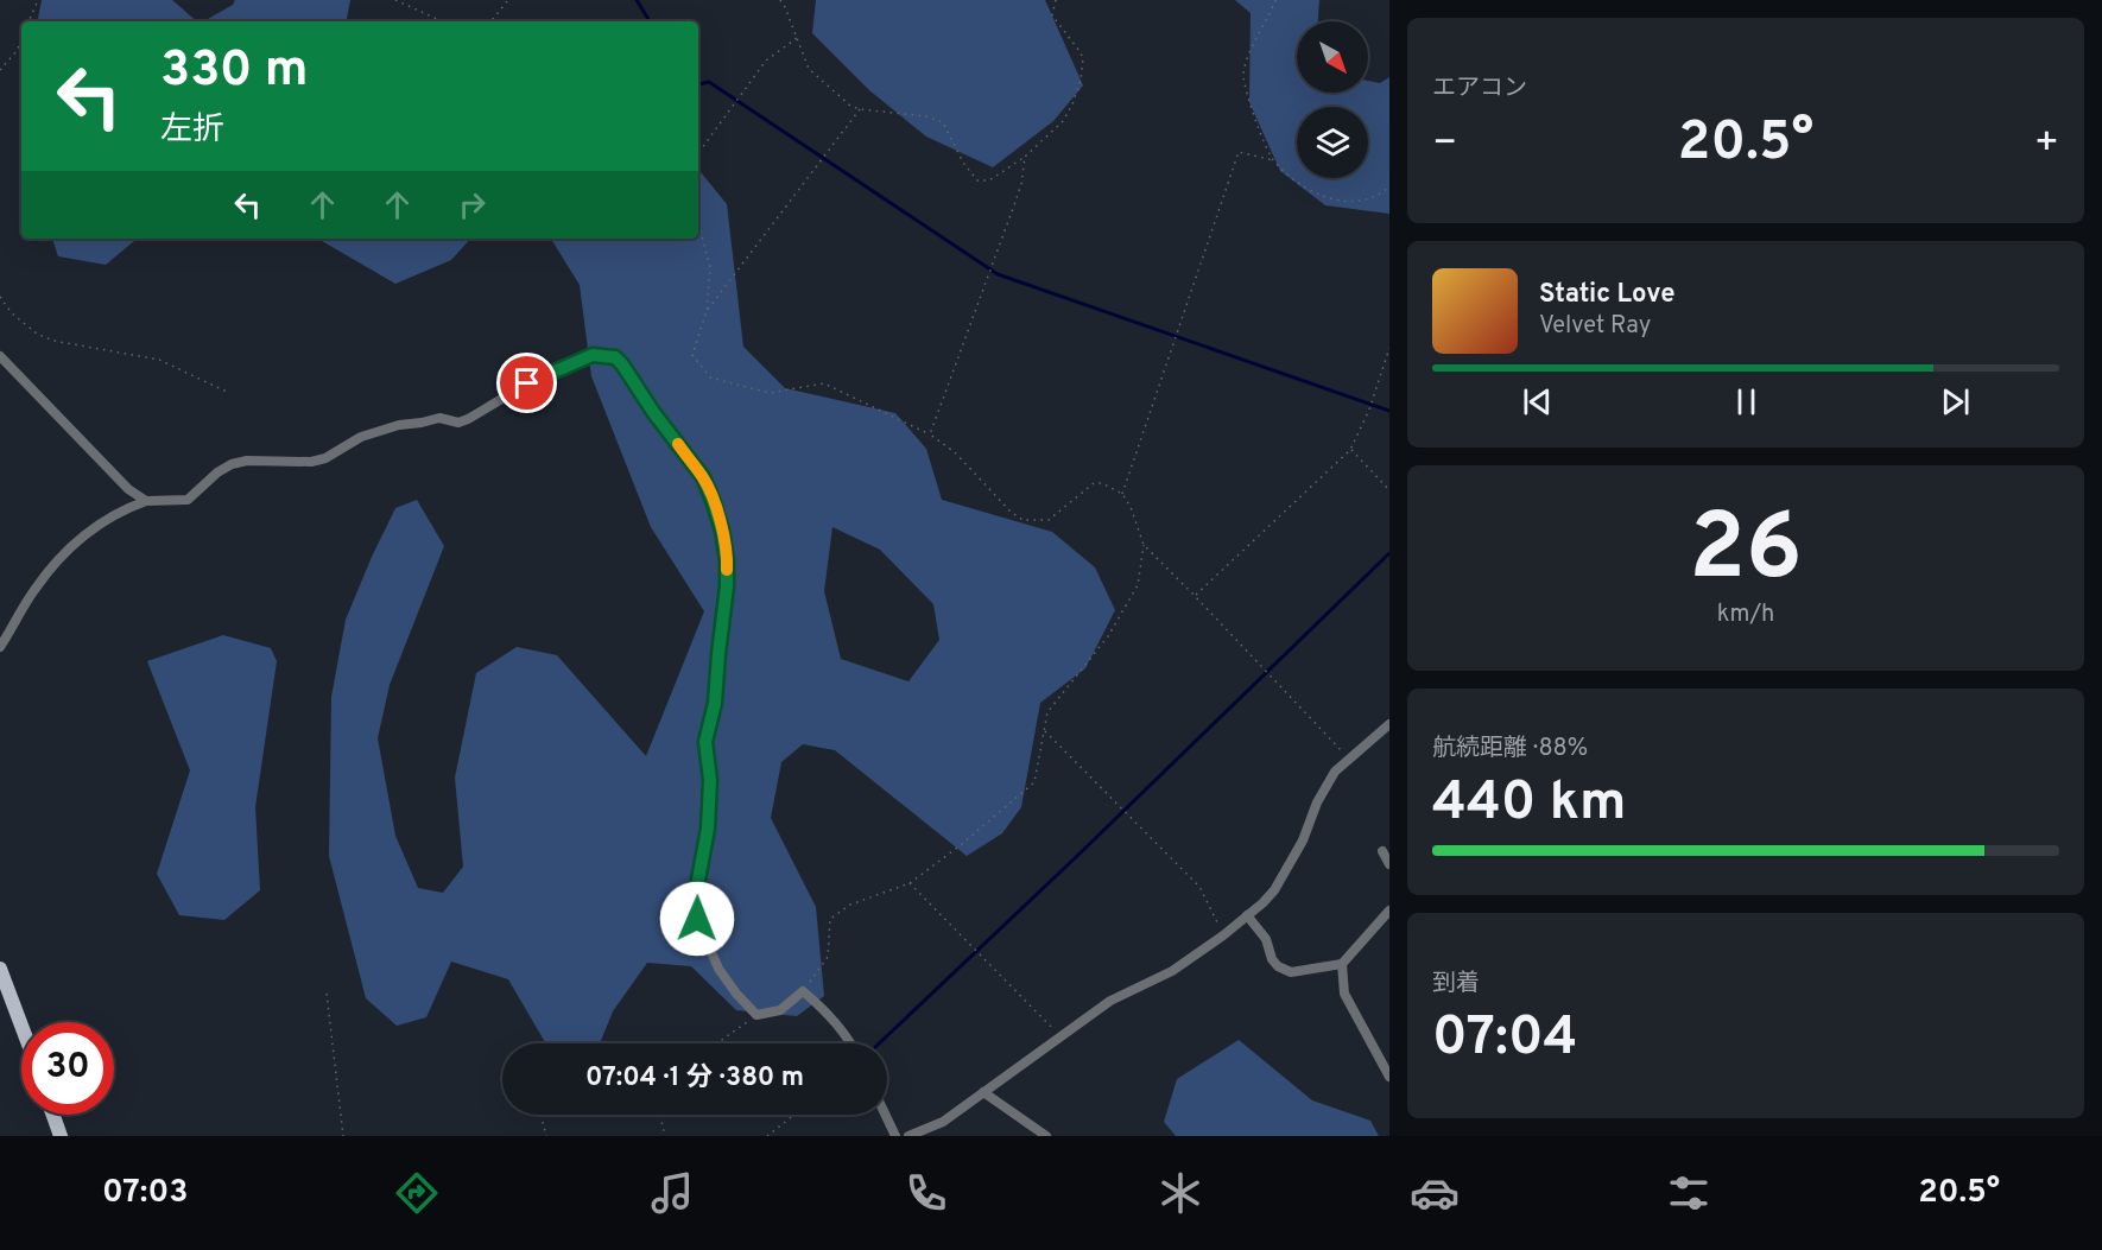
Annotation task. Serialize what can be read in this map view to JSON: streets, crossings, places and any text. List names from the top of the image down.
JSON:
{
  "north": "bottom right",
  "page": {
    "tile": [
      "エアコン",
      ["26", "km/h"],
      ["航続距離 · 88%", "440 km"],
      ["到着", "07:04"]
    ],
    "turn": ["330 m", "左折"],
    "heat": ["−", "20.5°", "+"],
    "song": ["Static Love", "Velvet Ray"],
    "limit": "30",
    "trip": "07:04 · 1 分 · 380 m",
    "tabs": ["07:03", "20.5°"]
  }
}
